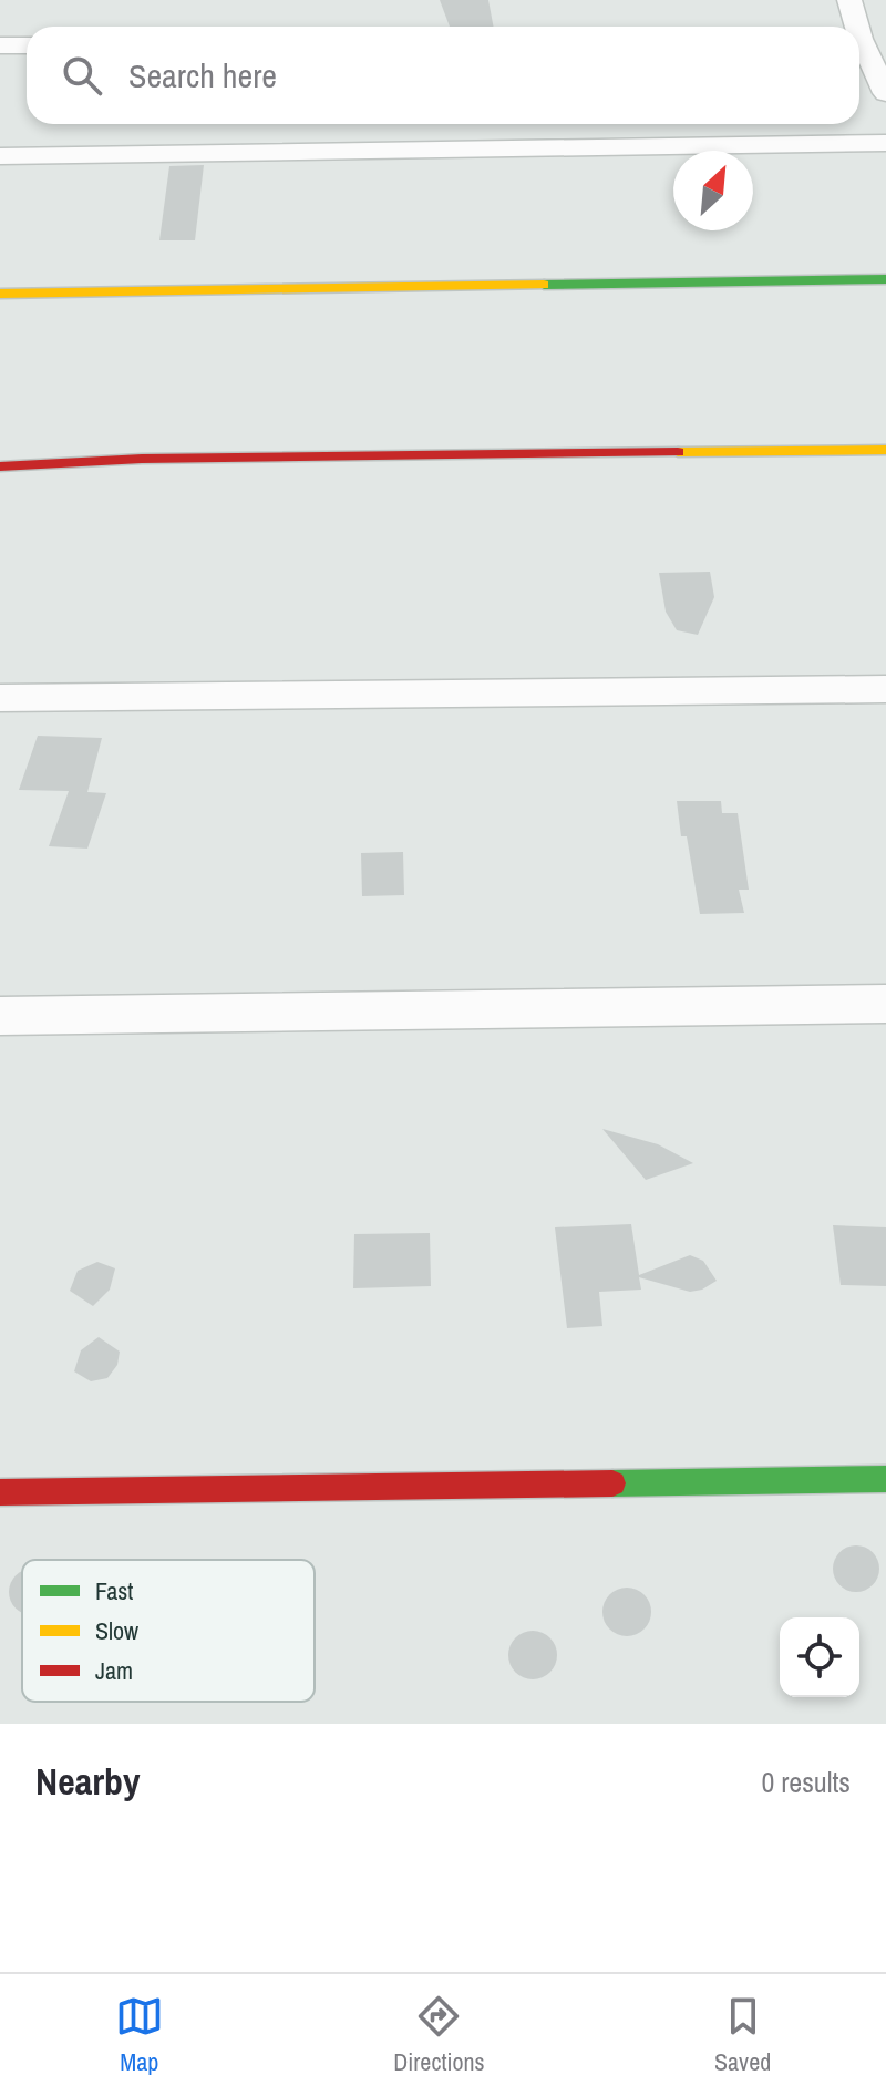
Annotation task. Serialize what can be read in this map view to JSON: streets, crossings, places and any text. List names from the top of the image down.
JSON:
{
  "legend": ["Fast", "Slow", "Jam"],
  "north": "top right",
  "page": {
    "search": "Search here",
    "heading": ["Nearby", "0 results"],
    "nav": ["Map", "Directions", "Saved"]
  }
}
